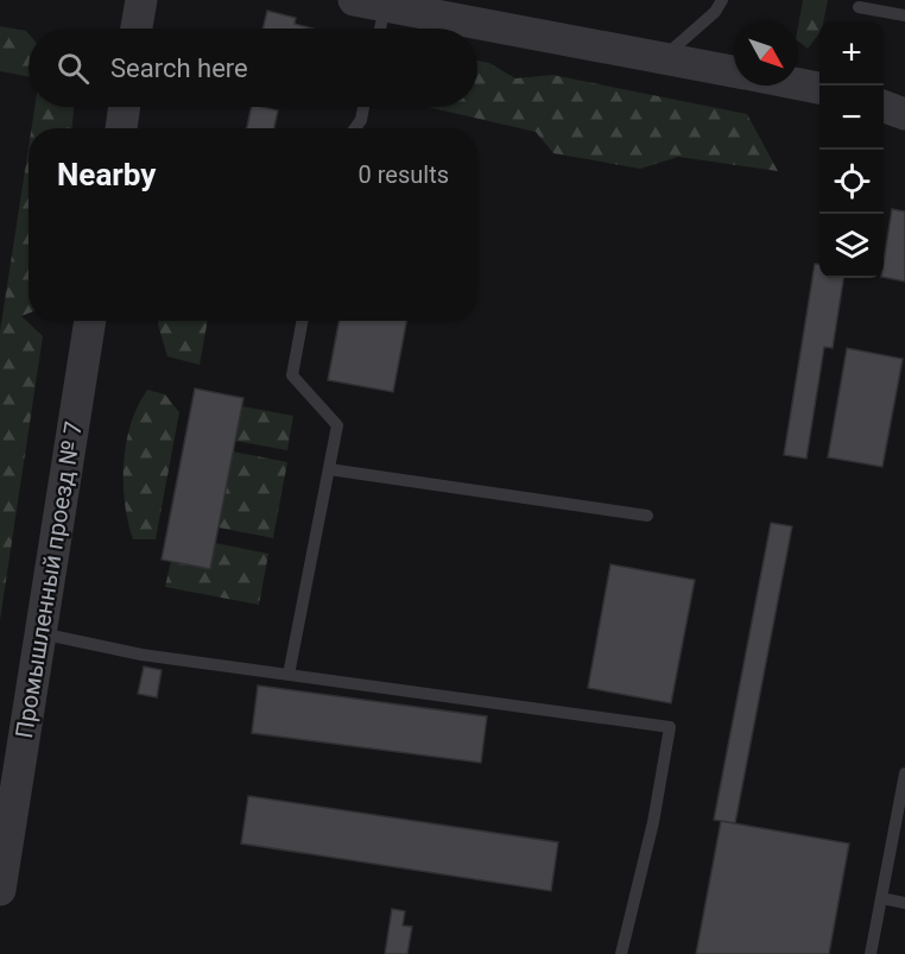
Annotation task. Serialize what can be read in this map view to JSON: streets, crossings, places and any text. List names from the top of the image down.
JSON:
{
  "streets": {
    "street": ["Промышленный проезд № 7"]
  },
  "north": "bottom right",
  "page": {
    "map_buttons": ["+", "−"],
    "search": "Search here",
    "heading": ["Nearby", "0 results"]
  }
}
